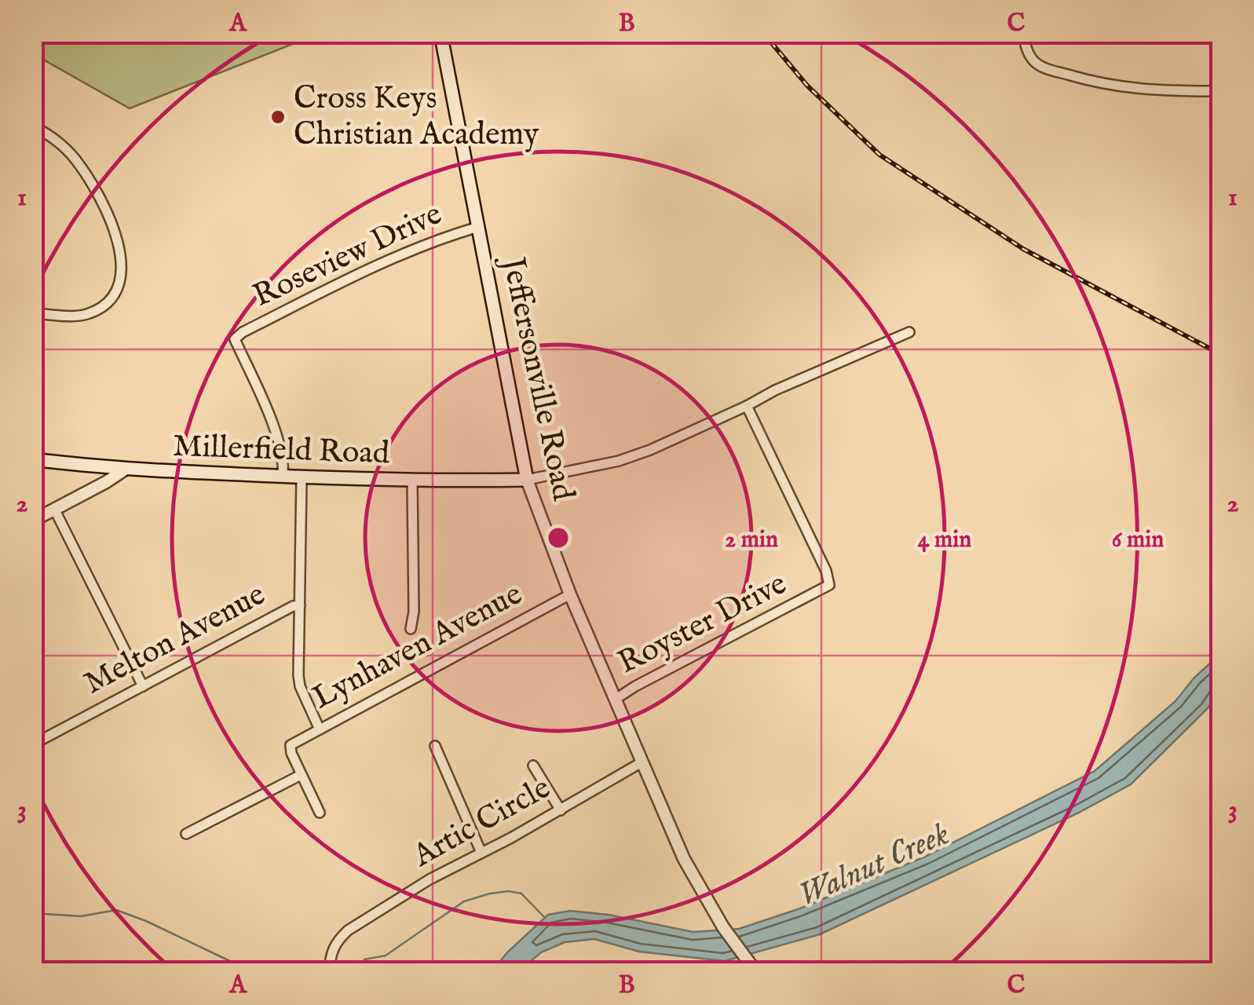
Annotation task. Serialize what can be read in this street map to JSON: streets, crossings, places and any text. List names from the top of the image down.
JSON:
{
  "streets": {
    "main road": ["Jeffersonville Road", "Millerfield Road"],
    "street": [
      "Roseview Drive",
      "Royster Drive",
      "Melton Avenue",
      "Lynhaven Avenue",
      "Artic Circle"
    ]
  },
  "crossings": [
    ["Roseview Drive", "Jeffersonville Road"],
    ["Roseview Drive", "Millerfield Road"],
    ["Jeffersonville Road", "Millerfield Road"],
    ["Jeffersonville Road", "Royster Drive"],
    ["Jeffersonville Road", "Lynhaven Avenue"],
    ["Jeffersonville Road", "Artic Circle"]
  ],
  "water": ["Walnut Creek"],
  "places": ["Cross Keys Christian Academy"],
  "grid": {
    "columns": ["A", "B", "C"],
    "rows": ["1", "2", "3"]
  },
  "rings": ["2 min", "4 min", "6 min"]
}
